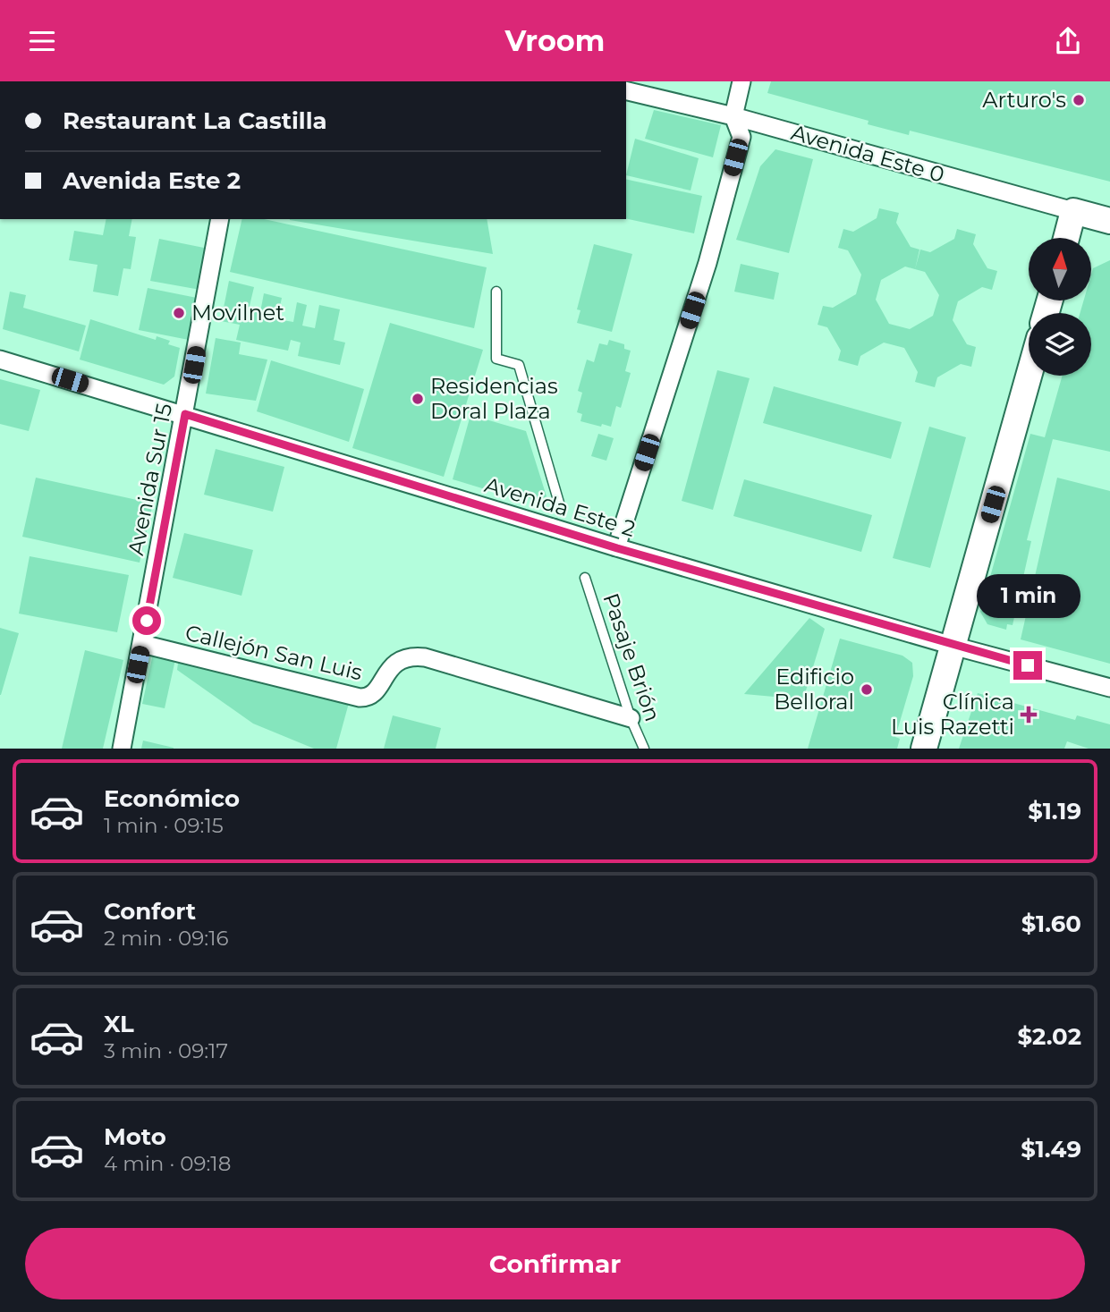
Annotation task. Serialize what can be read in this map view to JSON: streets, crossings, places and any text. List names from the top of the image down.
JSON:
{
  "streets": {
    "main road": ["Avenida Este 0"],
    "street": ["Avenida Sur 15", "Avenida Este 2", "Callejón San Luis"],
    "lane": ["Pasaje Brión"]
  },
  "crossings": [
    ["Avenida Sur 15", "Avenida Este 2"],
    ["Avenida Sur 15", "Callejón San Luis"],
    ["Callejón San Luis", "Pasaje Brión"]
  ],
  "places": {
    "other": [
      "Arturo's",
      "Movilnet",
      "Residencias Doral Plaza",
      "Edificio Belloral"
    ],
    "health": ["Clínica Luis Razetti"]
  },
  "north": "top",
  "page": {
    "header": "Vroom",
    "banner": ["Restaurant La Castilla", "Avenida Este 2"],
    "bubble": "1 min",
    "list": [
      {
        "name": "Económico",
        "note": "1 min · 09:15",
        "value": "$1.19"
      },
      {
        "name": "Confort",
        "note": "2 min · 09:16",
        "value": "$1.60"
      },
      {
        "name": "XL",
        "note": "3 min · 09:17",
        "value": "$2.02"
      },
      {
        "name": "Moto",
        "note": "4 min · 09:18",
        "value": "$1.49"
      }
    ],
    "buttons": "Confirmar"
  }
}
